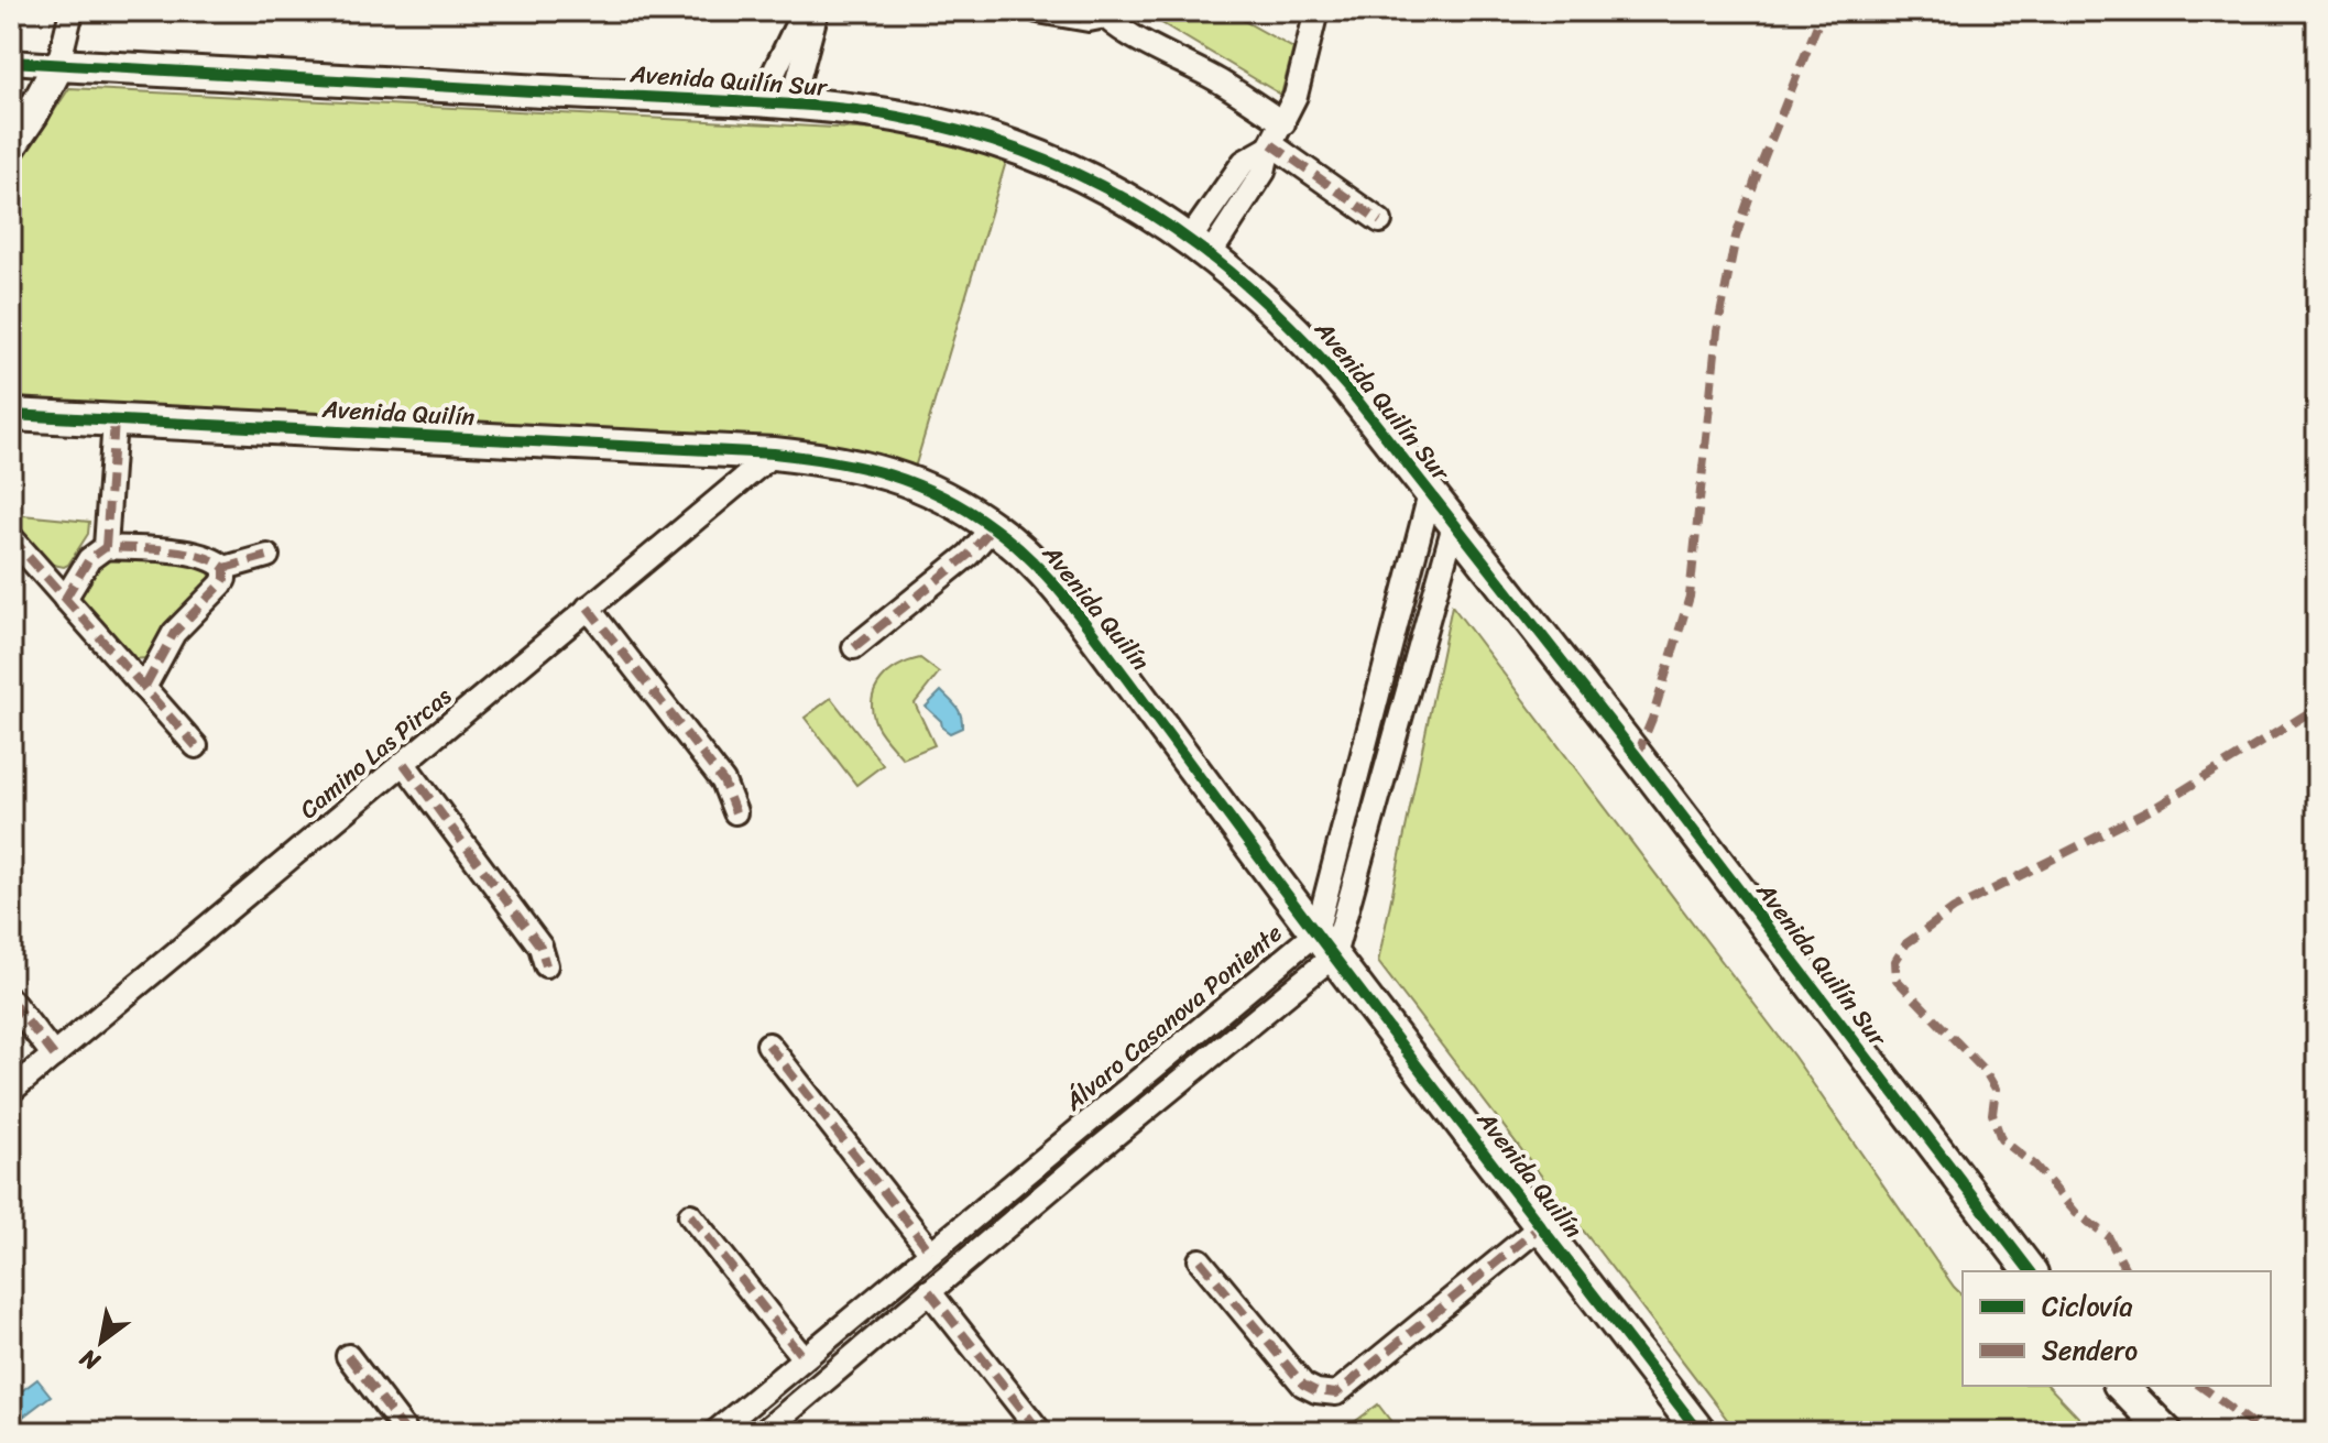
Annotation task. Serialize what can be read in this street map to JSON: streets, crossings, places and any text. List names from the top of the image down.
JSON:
{
  "streets": {
    "street": [
      "Avenida Quilín Sur",
      "Avenida Quilín",
      "Camino Las Pircas",
      "Álvaro Casanova Poniente"
    ]
  },
  "crossings": [
    ["Avenida Quilín Sur", "Álvaro Casanova Poniente"],
    ["Avenida Quilín", "Camino Las Pircas"],
    ["Avenida Quilín", "Álvaro Casanova Poniente"]
  ],
  "legend": ["Ciclovía", "Sendero"],
  "north": "bottom left"
}
